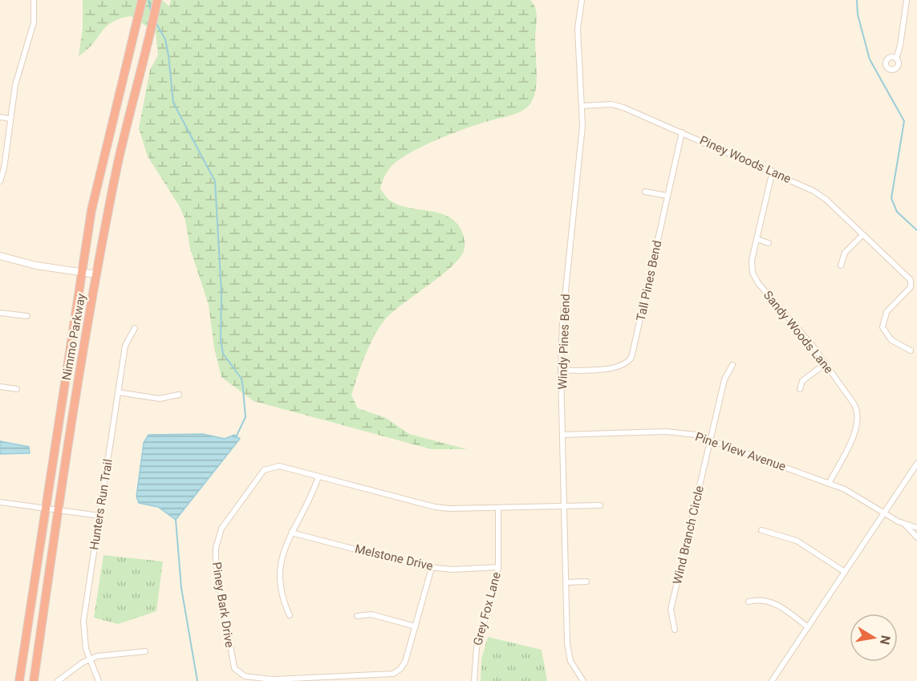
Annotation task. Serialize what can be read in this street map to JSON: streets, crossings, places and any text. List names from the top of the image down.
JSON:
{
  "streets": {
    "highway": ["Nimmo Parkway"],
    "street": [
      "Piney Woods Lane",
      "Tall Pines Bend",
      "Sandy Woods Lane",
      "Windy Pines Bend",
      "Pine View Avenue",
      "Hunters Run Trail",
      "Wind Branch Circle",
      "Melstone Drive",
      "Piney Bark Drive",
      "Grey Fox Lane"
    ]
  },
  "crossings": [
    ["Piney Woods Lane", "Tall Pines Bend"],
    ["Piney Woods Lane", "Sandy Woods Lane"],
    ["Piney Woods Lane", "Windy Pines Bend"],
    ["Tall Pines Bend", "Windy Pines Bend"],
    ["Sandy Woods Lane", "Pine View Avenue"],
    ["Windy Pines Bend", "Pine View Avenue"],
    ["Windy Pines Bend", "Piney Bark Drive"],
    ["Pine View Avenue", "Wind Branch Circle"],
    ["Melstone Drive", "Piney Bark Drive"],
    ["Melstone Drive", "Grey Fox Lane"],
    ["Piney Bark Drive", "Grey Fox Lane"]
  ],
  "north": "right"
}
